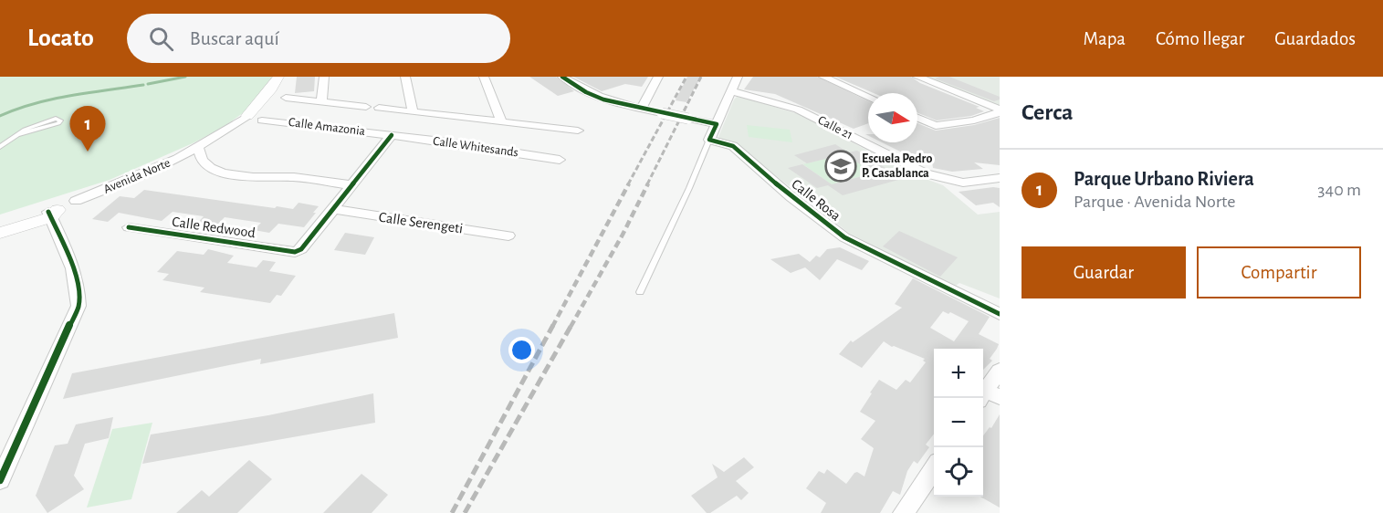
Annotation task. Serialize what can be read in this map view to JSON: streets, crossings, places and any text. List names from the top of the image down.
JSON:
{
  "streets": {
    "street": [
      "Calle Amazonia",
      "Calle 21",
      "Calle Whitesands",
      "Avenida Norte",
      "Calle Rosa",
      "Calle Serengeti",
      "Calle Redwood"
    ]
  },
  "crossings": [
    ["Calle Amazonia", "Calle Whitesands"],
    ["Calle Serengeti", "Calle Redwood"]
  ],
  "places": {
    "school or university": ["Escuela Pedro P. Casablanca"]
  },
  "north": "right",
  "page": {
    "header": "Locato",
    "search": "Buscar aquí",
    "nav": ["Mapa", "Cómo llegar", "Guardados"],
    "heading": "Cerca",
    "pins": "1",
    "list": [
      {
        "mark": "1",
        "name": "Parque Urbano Riviera",
        "note": "Parque · Avenida Norte",
        "value": "340 m"
      }
    ],
    "buttons": ["Guardar", "Compartir"],
    "map_buttons": ["+", "−"]
  }
}
